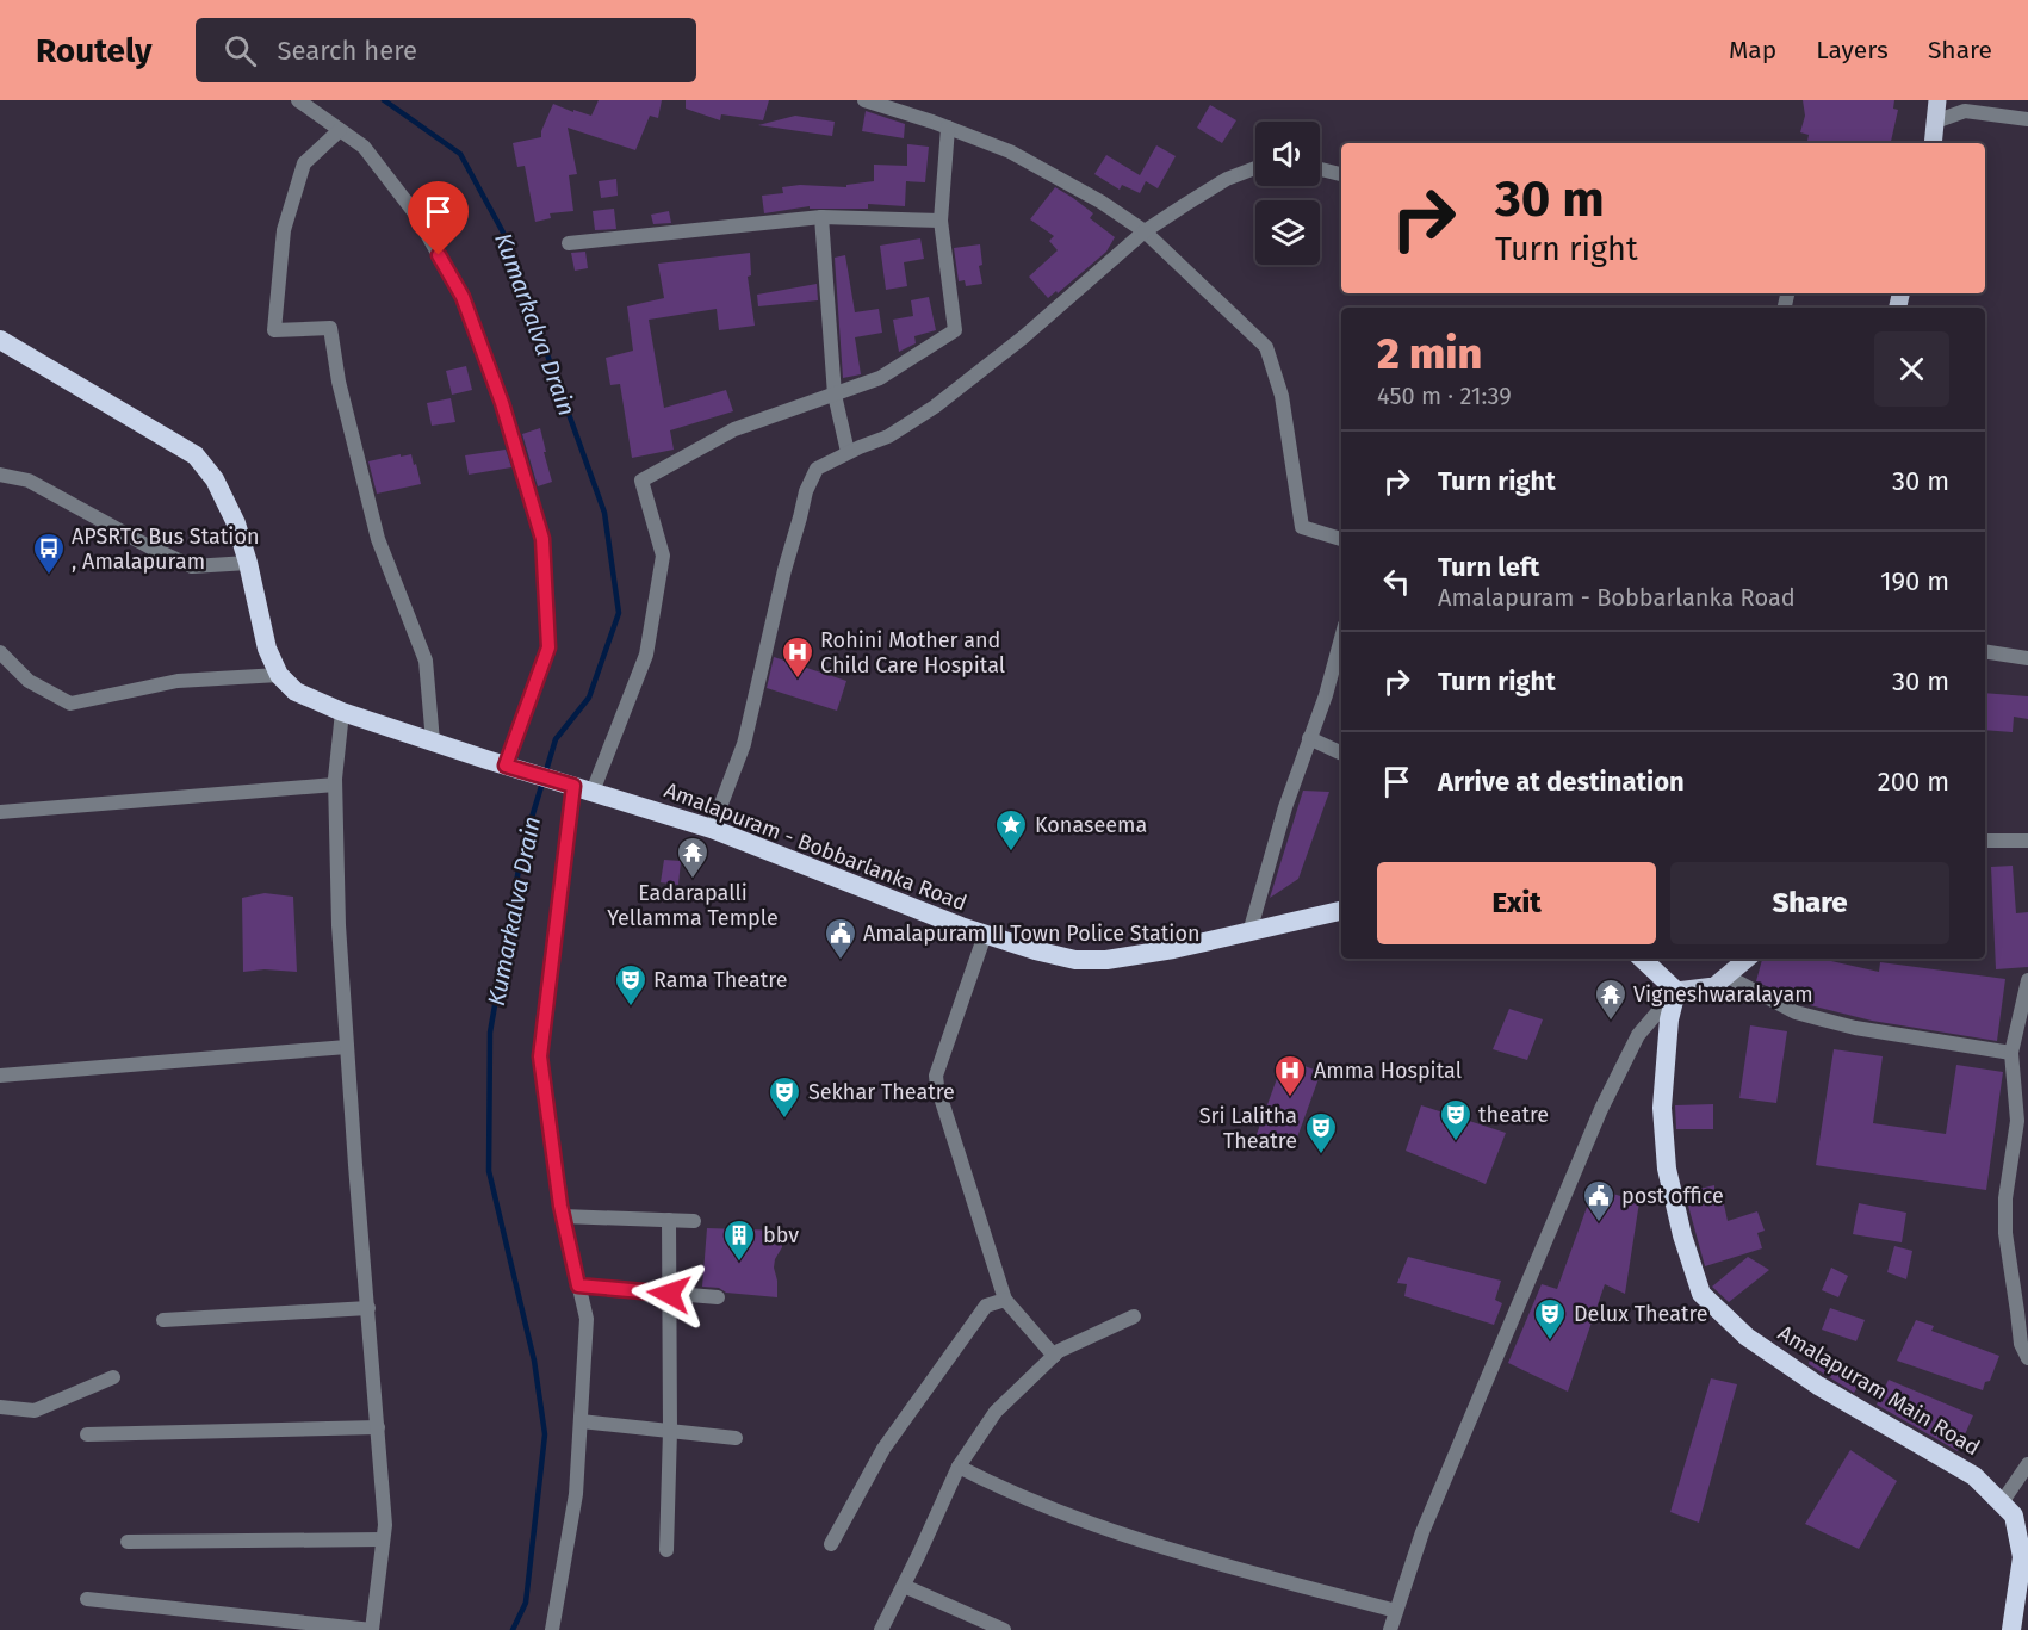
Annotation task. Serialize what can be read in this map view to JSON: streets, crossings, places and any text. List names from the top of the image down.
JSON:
{
  "streets": {
    "highway": ["Amalapuram - Bobbarlanka Road", "Amalapuram Main Road"]
  },
  "water": ["Kumarkalva Drain"],
  "places": {
    "bus stop": ["APSRTC Bus Station , Amalapuram"],
    "hospital": ["Rohini Mother and Child Care Hospital", "Amma Hospital"],
    "place": ["Konaseema"],
    "temple": ["Eadarapalli Yellamma Temple", "Vigneshwaralayam"],
    "public building": ["Amalapuram II Town Police Station", "post office"],
    "theatre": [
      "Rama Theatre",
      "Sekhar Theatre",
      "theatre",
      "Sri Lalitha Theatre",
      "Delux Theatre"
    ],
    "building": ["bbv"]
  },
  "page": {
    "header": "Routely",
    "search": "Search here",
    "nav": ["Map", "Layers", "Share"],
    "turn": ["30 m", "Turn right"],
    "heading": ["2 min", "450 m · 21:39"],
    "list": [
      {
        "name": "Turn right",
        "value": "30 m"
      },
      {
        "name": "Turn left",
        "note": "Amalapuram - Bobbarlanka Road",
        "value": "190 m"
      },
      {
        "name": "Turn right",
        "value": "30 m"
      },
      {
        "name": "Arrive at destination",
        "value": "200 m"
      }
    ],
    "buttons": ["Exit", "Share"]
  }
}
